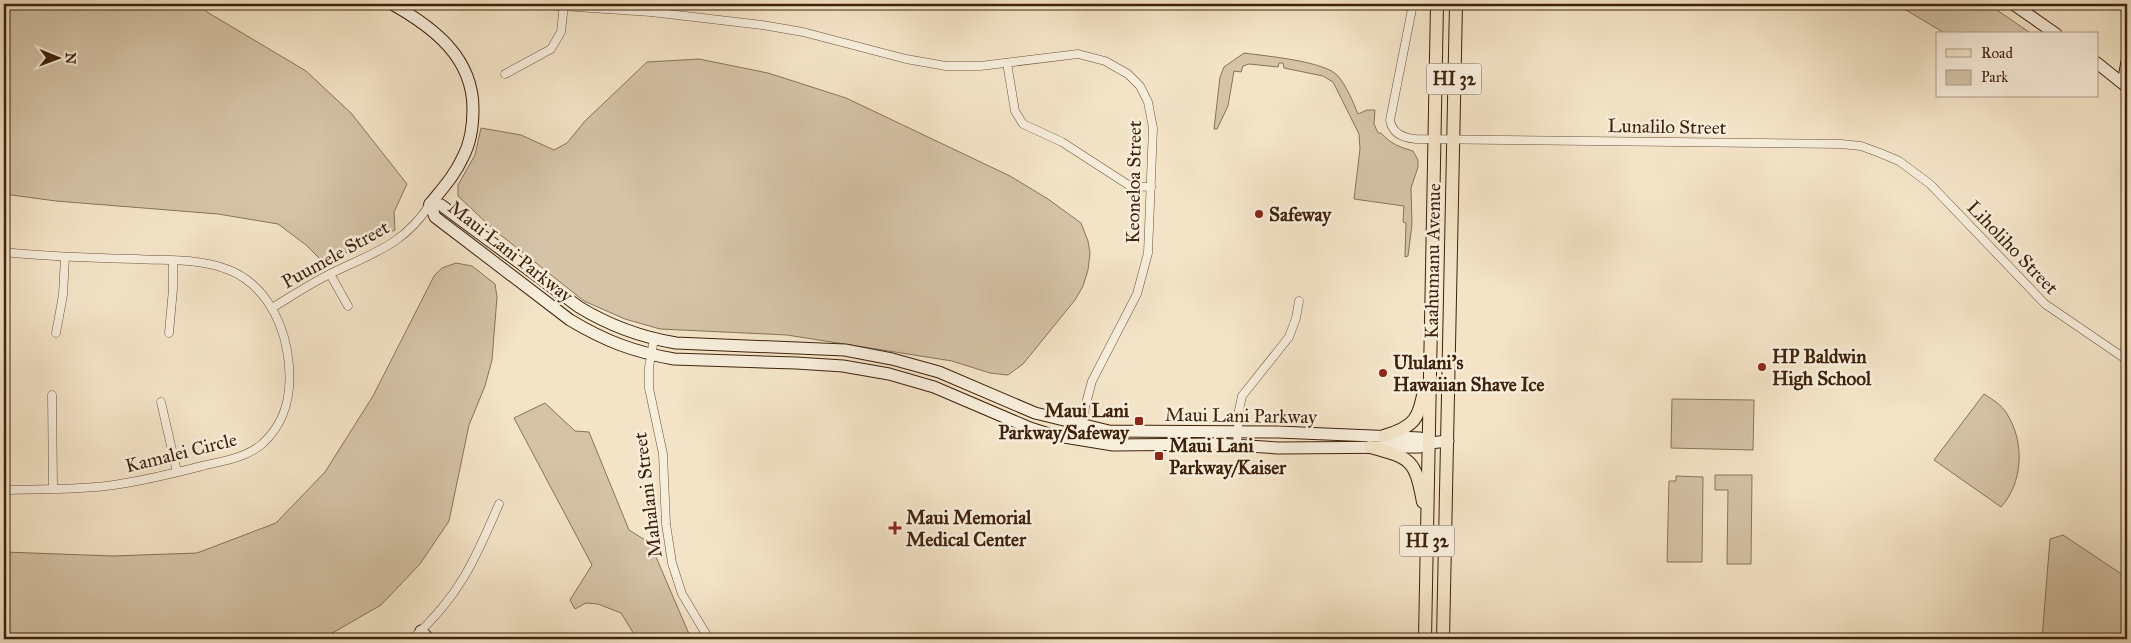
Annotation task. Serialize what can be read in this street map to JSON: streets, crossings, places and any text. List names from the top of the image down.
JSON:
{
  "streets": {
    "main road": ["HI 32", "Maui Lani Parkway", "Kaahumanu Avenue"],
    "street": [
      "Lunalilo Street",
      "Keoneloa Street",
      "Liholiho Street",
      "Puumele Street",
      "Kamalei Circle",
      "Mahalani Street"
    ]
  },
  "crossings": [
    ["Lunalilo Street", "Liholiho Street"],
    ["Lunalilo Street", "Kaahumanu Avenue"],
    ["Keoneloa Street", "Maui Lani Parkway"],
    ["Maui Lani Parkway", "Puumele Street"],
    ["Maui Lani Parkway", "Kaahumanu Avenue"],
    ["Maui Lani Parkway", "Mahalani Street"],
    ["Puumele Street", "Kamalei Circle"]
  ],
  "places": {
    "other": ["Safeway", "HP Baldwin High School", "Ululani's Hawaiian Shave Ice"],
    "transit": ["Maui Lani Parkway/Safeway", "Maui Lani Parkway/Kaiser"],
    "health": ["Maui Memorial Medical Center"]
  },
  "legend": ["Road", "Park"],
  "north": "right"
}
